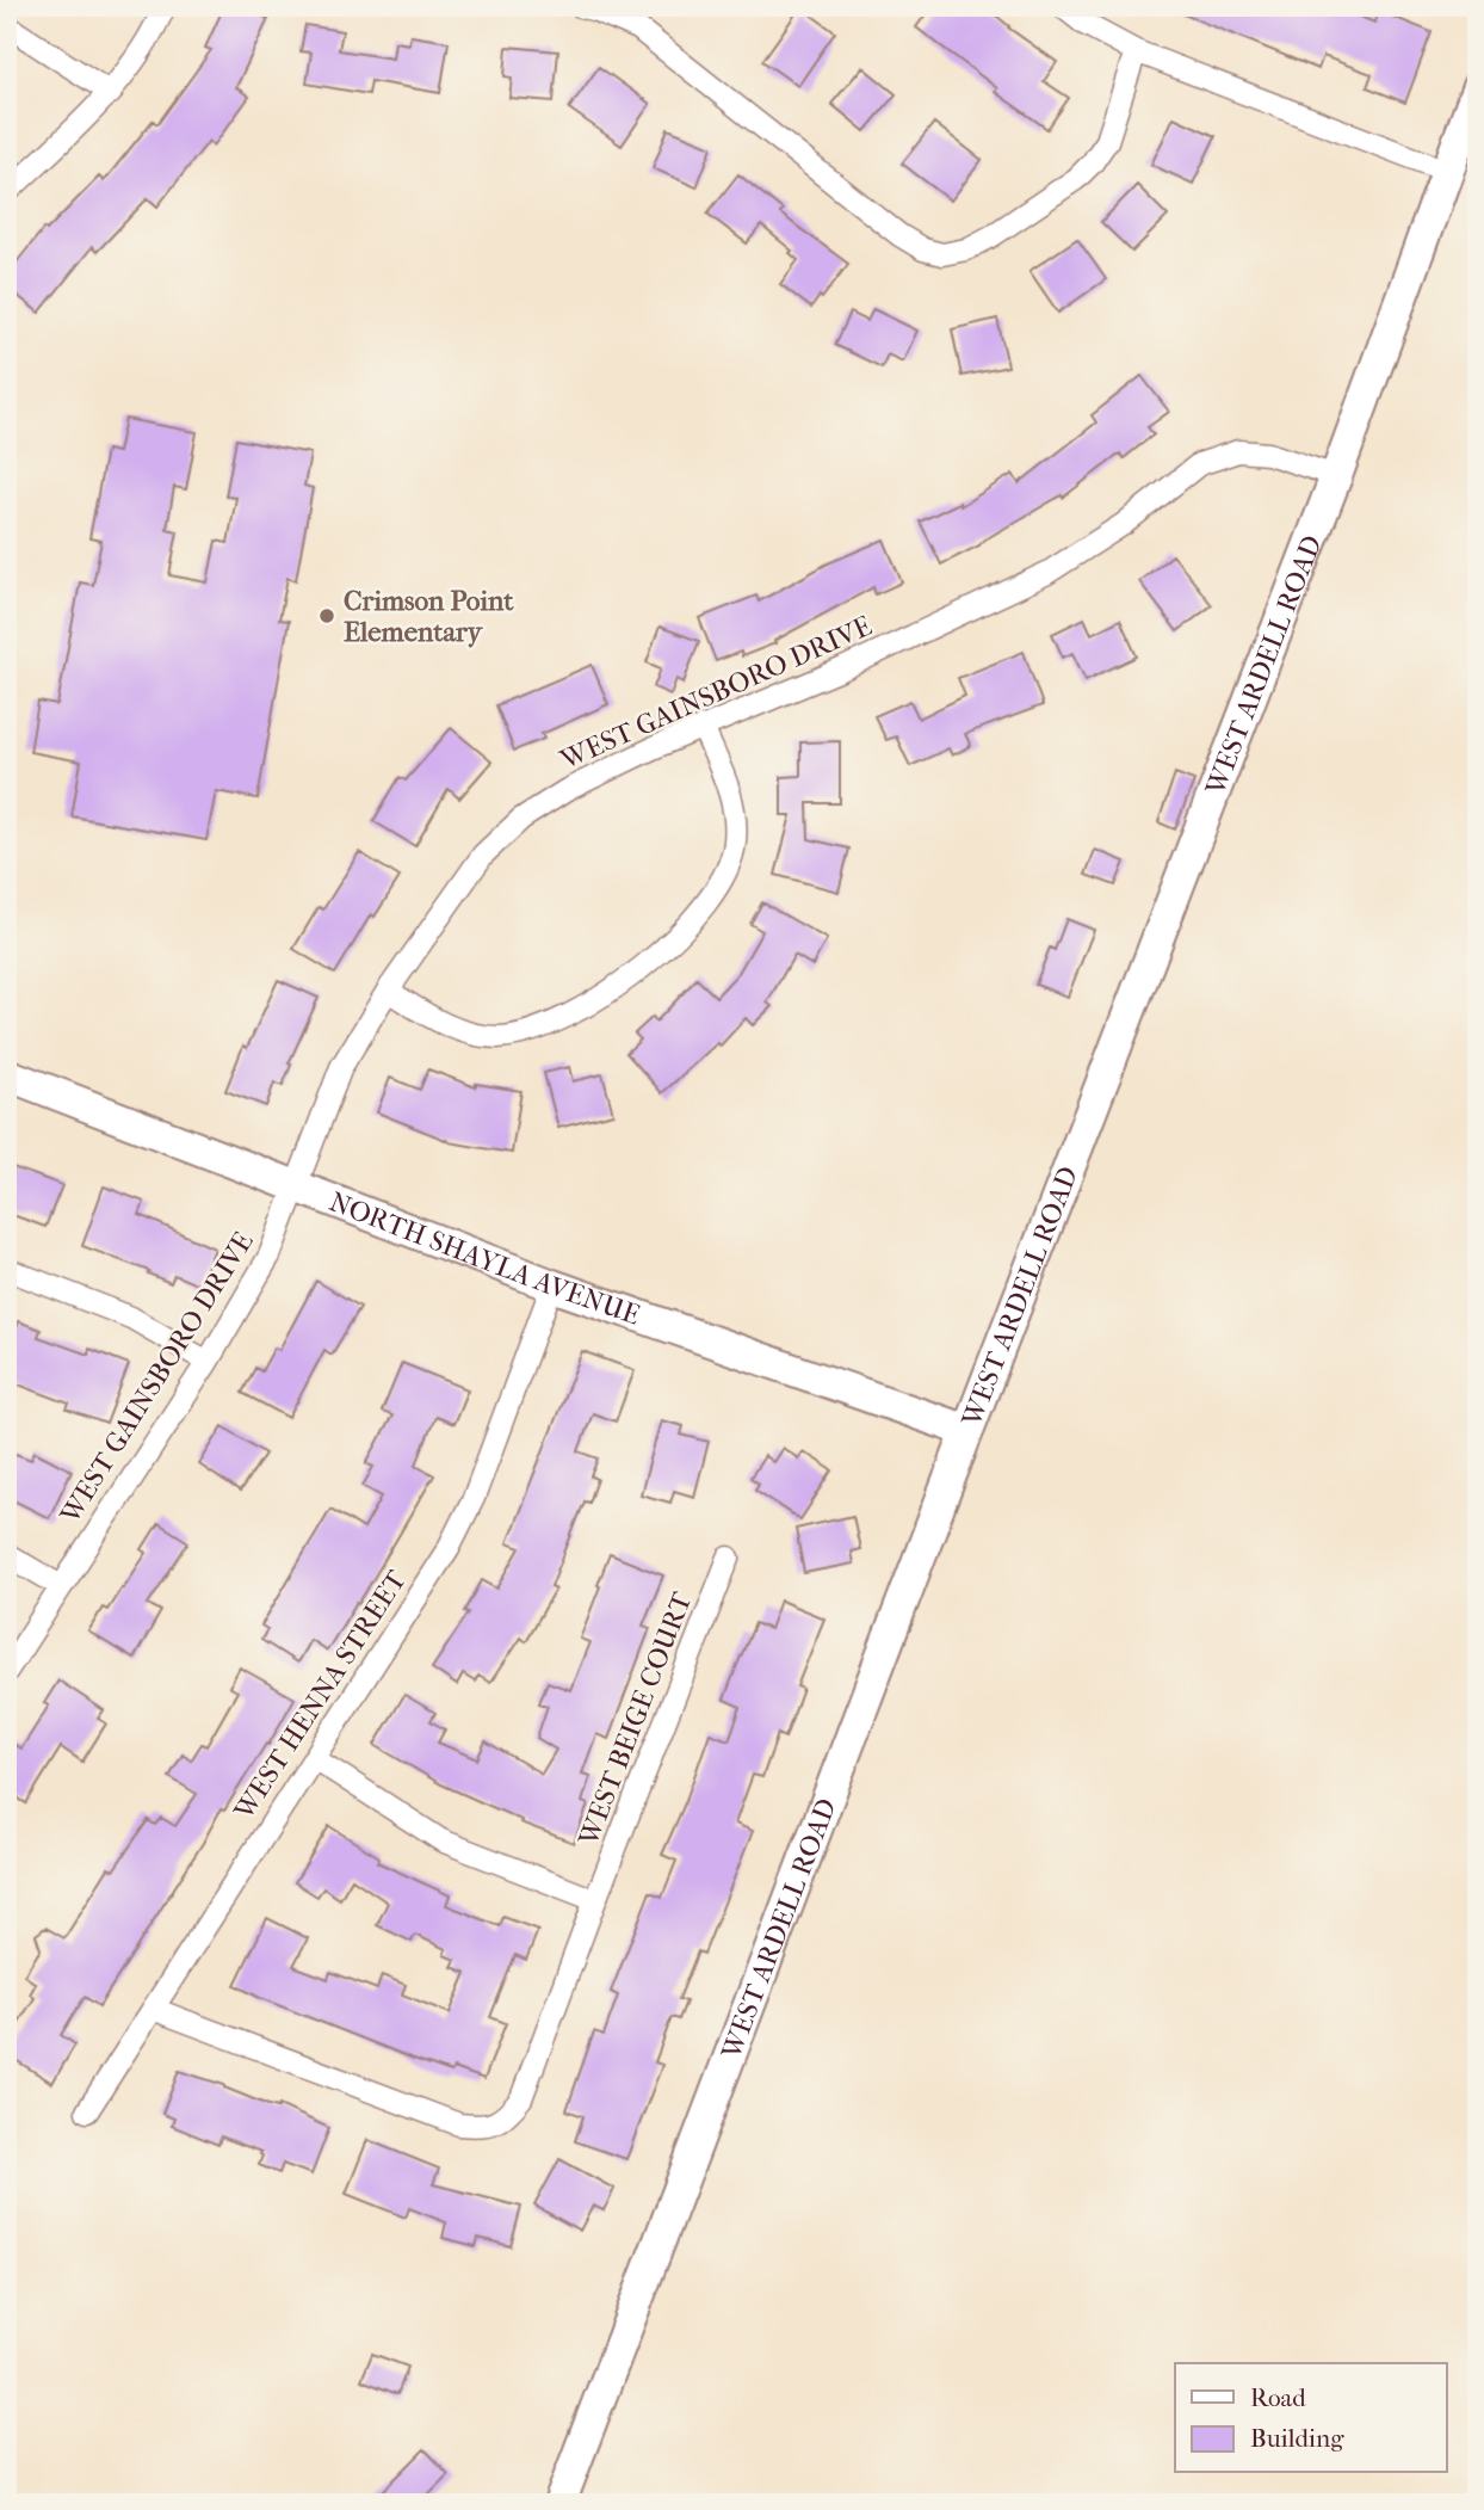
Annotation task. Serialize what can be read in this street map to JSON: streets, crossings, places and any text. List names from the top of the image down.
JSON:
{
  "streets": {
    "street": [
      "WEST ARDELL ROAD",
      "WEST GAINSBORO DRIVE",
      "NORTH SHAYLA AVENUE",
      "WEST HENNA STREET",
      "WEST BEIGE COURT"
    ]
  },
  "crossings": [
    ["WEST ARDELL ROAD", "WEST GAINSBORO DRIVE"],
    ["WEST ARDELL ROAD", "NORTH SHAYLA AVENUE"],
    ["WEST GAINSBORO DRIVE", "NORTH SHAYLA AVENUE"],
    ["NORTH SHAYLA AVENUE", "WEST HENNA STREET"],
    ["WEST HENNA STREET", "WEST BEIGE COURT"]
  ],
  "places": ["Crimson Point Elementary"],
  "legend": ["Road", "Building"]
}
